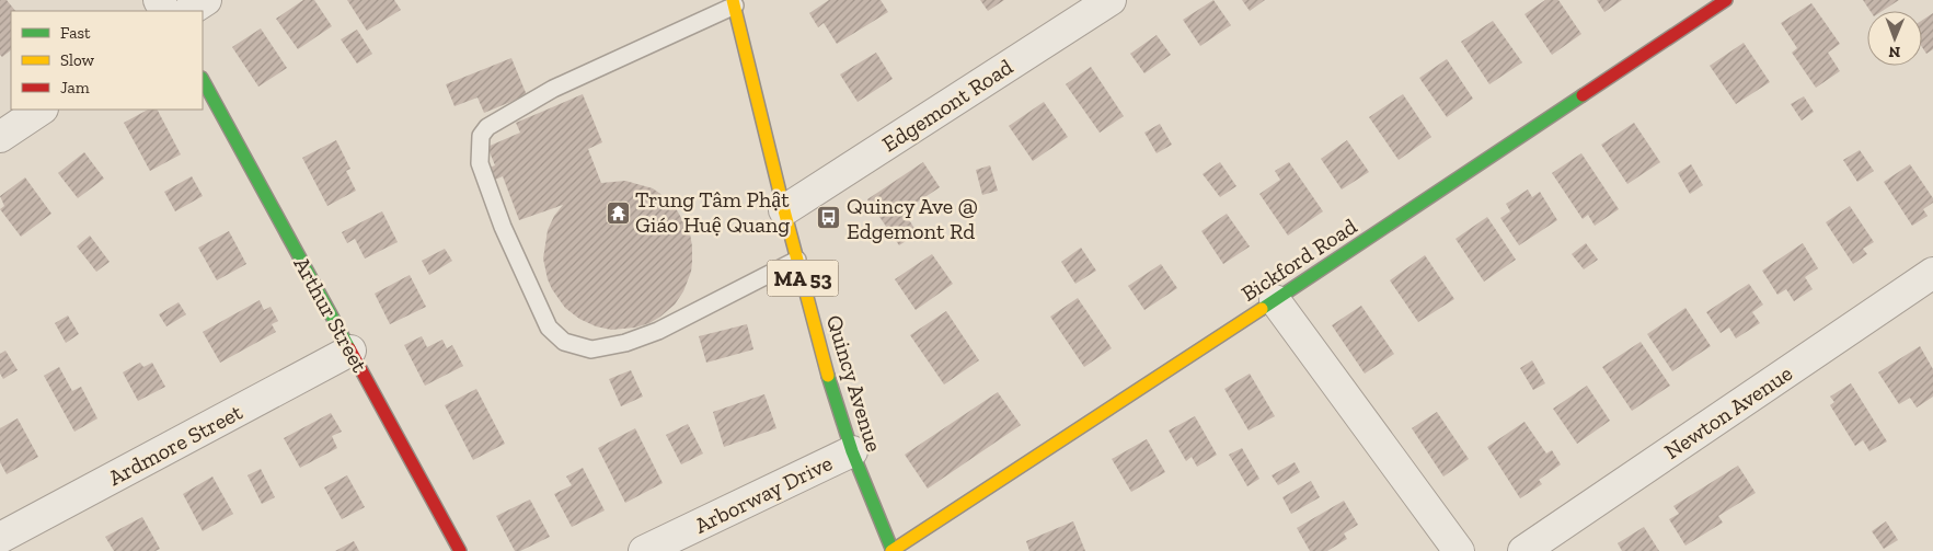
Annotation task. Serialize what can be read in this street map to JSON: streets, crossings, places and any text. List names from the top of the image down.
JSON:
{
  "streets": {
    "street": [
      "Edgemont Road",
      "Bickford Road",
      "MA 53",
      "Arthur Street",
      "Quincy Avenue",
      "Newton Avenue",
      "Ardmore Street",
      "Arborway Drive"
    ]
  },
  "crossings": [
    ["Edgemont Road", "Quincy Avenue"],
    ["Bickford Road", "Quincy Avenue"],
    ["Arthur Street", "Ardmore Street"],
    ["Quincy Avenue", "Arborway Drive"]
  ],
  "places": {
    "temple": ["Trung Tâm Phật Giáo Huệ Quang"],
    "bus stop": ["Quincy Ave @ Edgemont Rd"]
  },
  "legend": ["Fast", "Slow", "Jam"],
  "north": "bottom"
}
